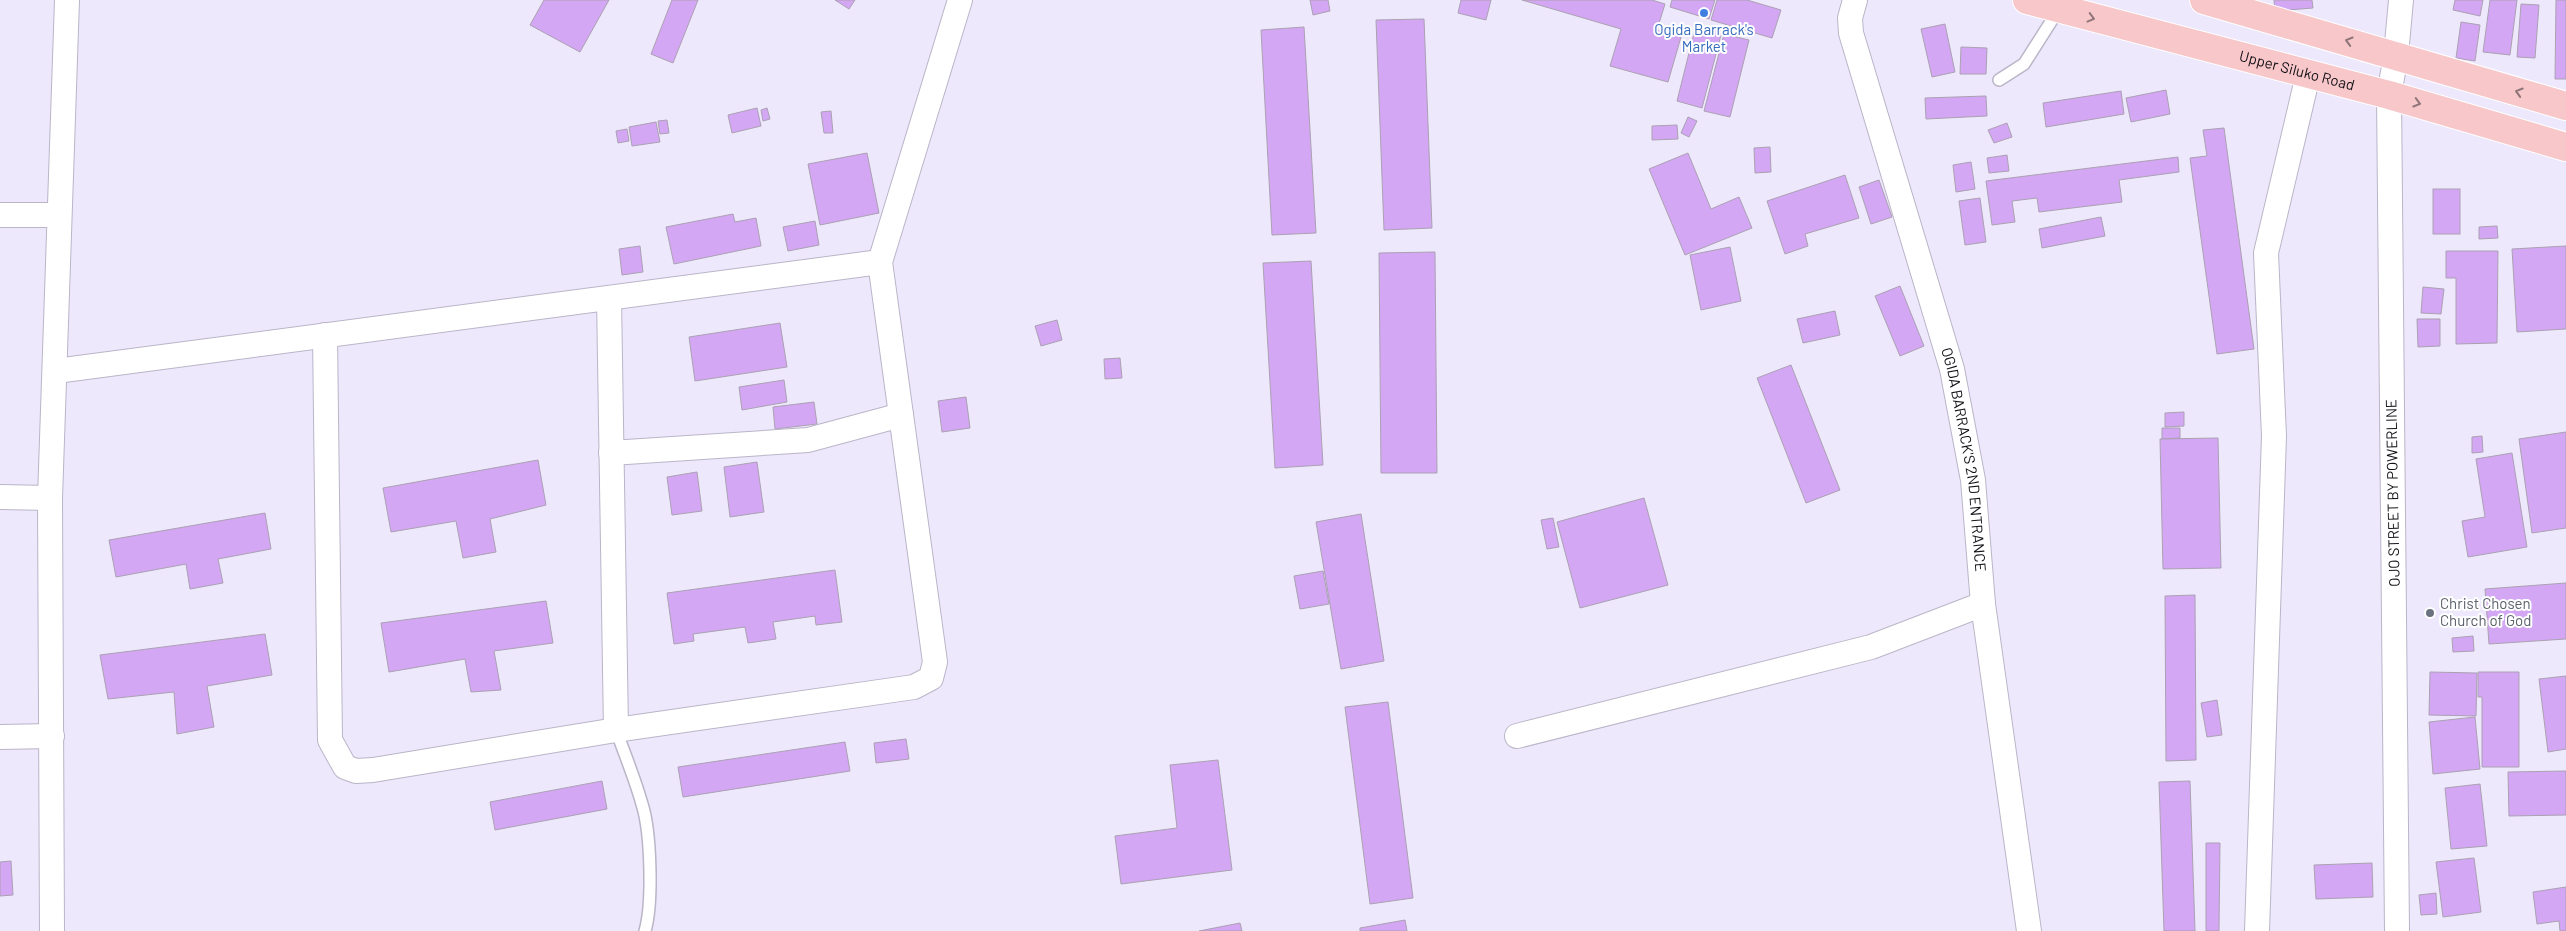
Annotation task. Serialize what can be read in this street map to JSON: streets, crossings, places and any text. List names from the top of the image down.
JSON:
{
  "streets": {
    "main road": ["Upper Siluko Road"],
    "street": ["OGIDA BARRACK'S 2ND ENTRANCE", "OJO STREET BY POWERLINE"]
  },
  "crossings": [
    ["Upper Siluko Road", "OJO STREET BY POWERLINE"]
  ],
  "places": ["Ogida Barrack's Market", "Christ Chosen Church of God"]
}
